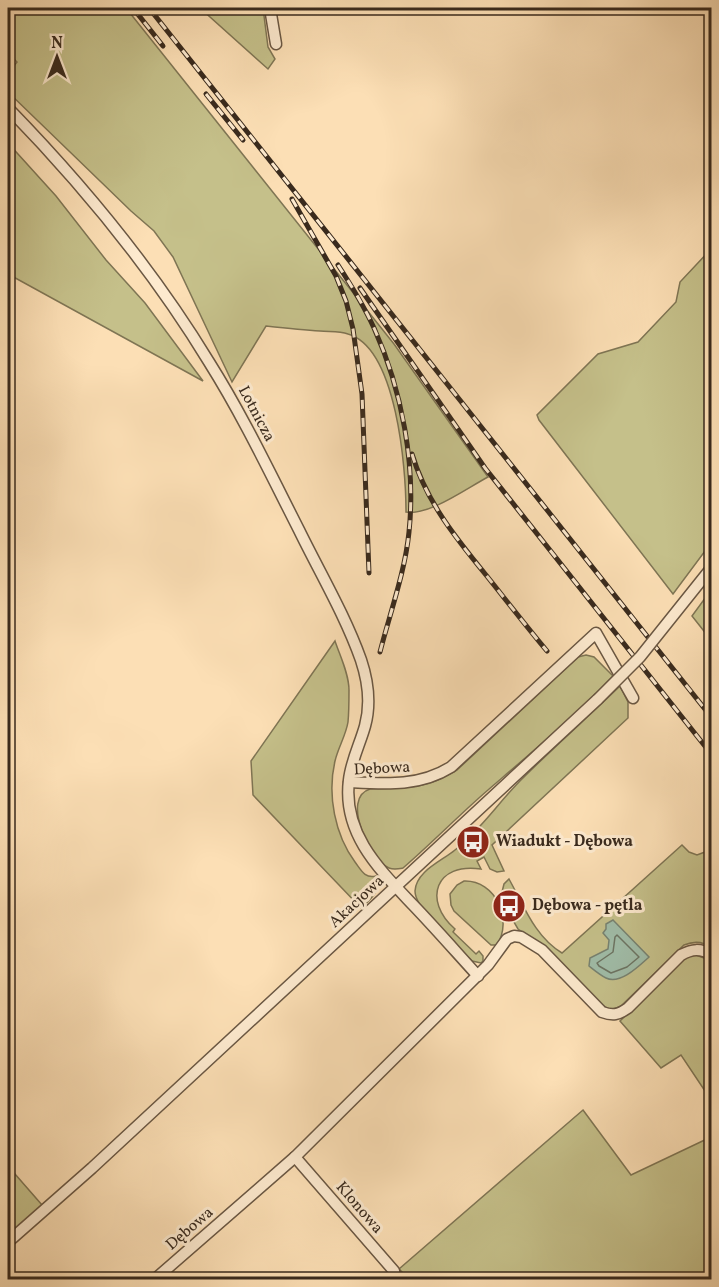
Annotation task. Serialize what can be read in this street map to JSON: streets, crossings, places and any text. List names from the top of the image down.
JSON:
{
  "streets": {
    "street": [
      "Lotnicza",
      "Dębowa",
      "Akacjowa",
      "Klonowa"
    ]
  },
  "crossings": [
    ["Lotnicza", "Dębowa"],
    ["Dębowa", "Akacjowa"],
    ["Dębowa", "Klonowa"]
  ],
  "places": {
    "bus stop": ["Wiadukt - Dębowa", "Dębowa - pętla"]
  },
  "north": "top"
}
